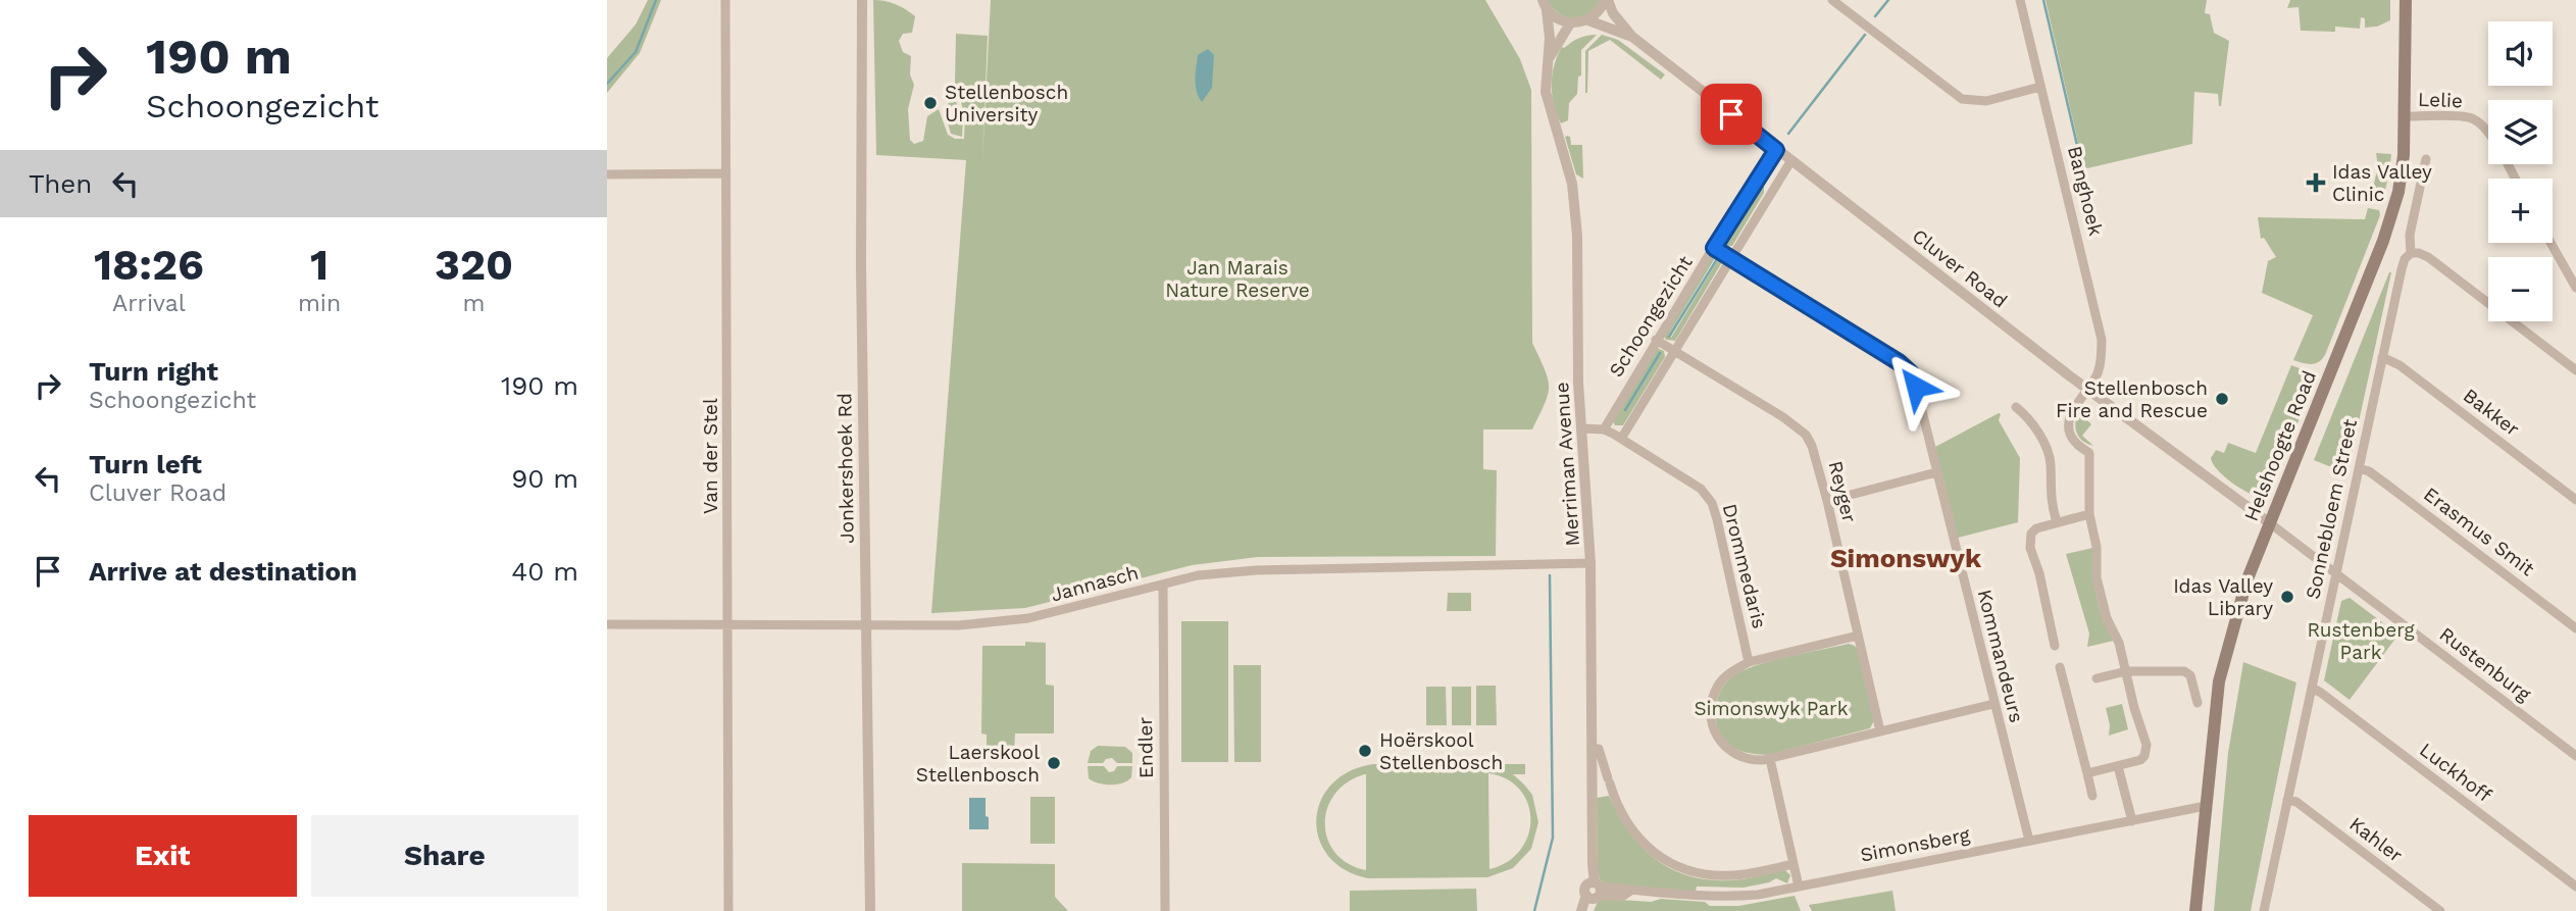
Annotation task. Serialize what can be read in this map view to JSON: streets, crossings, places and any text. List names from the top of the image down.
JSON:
{
  "streets": {
    "main road": ["Helshoogte Road"],
    "street": [
      "Lelie",
      "Banghoek",
      "Cluver Road",
      "Schoongezicht",
      "Bakker",
      "Van der Stel",
      "Merriman Avenue",
      "Jonkershoek Rd",
      "Reyger",
      "Sonnebloem Street",
      "Erasmus Smit",
      "Drommedaris",
      "Jannasch",
      "Kommandeurs",
      "Rustenburg",
      "Endler",
      "Luckhoff",
      "Kahler",
      "Simonsberg"
    ]
  },
  "crossings": [
    ["Lelie", "Helshoogte Road"],
    ["Banghoek", "Cluver Road"],
    ["Cluver Road", "Schoongezicht"],
    ["Cluver Road", "Helshoogte Road"],
    ["Cluver Road", "Rustenburg"],
    ["Schoongezicht", "Reyger"],
    ["Schoongezicht", "Drommedaris"],
    ["Schoongezicht", "Kommandeurs"],
    ["Bakker", "Sonnebloem Street"],
    ["Helshoogte Road", "Rustenburg"],
    ["Helshoogte Road", "Simonsberg"],
    ["Van der Stel", "Jannasch"],
    ["Merriman Avenue", "Drommedaris"],
    ["Merriman Avenue", "Jannasch"],
    ["Merriman Avenue", "Simonsberg"],
    ["Jonkershoek Rd", "Jannasch"],
    ["Sonnebloem Street", "Erasmus Smit"],
    ["Sonnebloem Street", "Rustenburg"],
    ["Sonnebloem Street", "Luckhoff"],
    ["Sonnebloem Street", "Kahler"],
    ["Jannasch", "Endler"],
    ["Kommandeurs", "Simonsberg"]
  ],
  "districts": ["Simonswyk"],
  "parks": ["Jan Marais Nature Reserve", "Rustenberg Park", "Simonswyk Park"],
  "places": {
    "other": [
      "Stellenbosch University",
      "Stellenbosch Fire and Rescue",
      "Idas Valley Library",
      "Hoërskool Stellenbosch",
      "Laerskool Stellenbosch"
    ],
    "health": ["Idas Valley Clinic"]
  },
  "page": {
    "turn": ["190 m", "Schoongezicht"],
    "map_buttons": ["+", "−"],
    "then": "Then",
    "eta": [
      "18:26",
      "Arrival",
      "1",
      "min",
      "320",
      "m"
    ],
    "list": [
      {
        "name": "Turn right",
        "note": "Schoongezicht",
        "value": "190 m"
      },
      {
        "name": "Turn left",
        "note": "Cluver Road",
        "value": "90 m"
      },
      {
        "name": "Arrive at destination",
        "value": "40 m"
      }
    ],
    "buttons": ["Exit", "Share"]
  }
}
